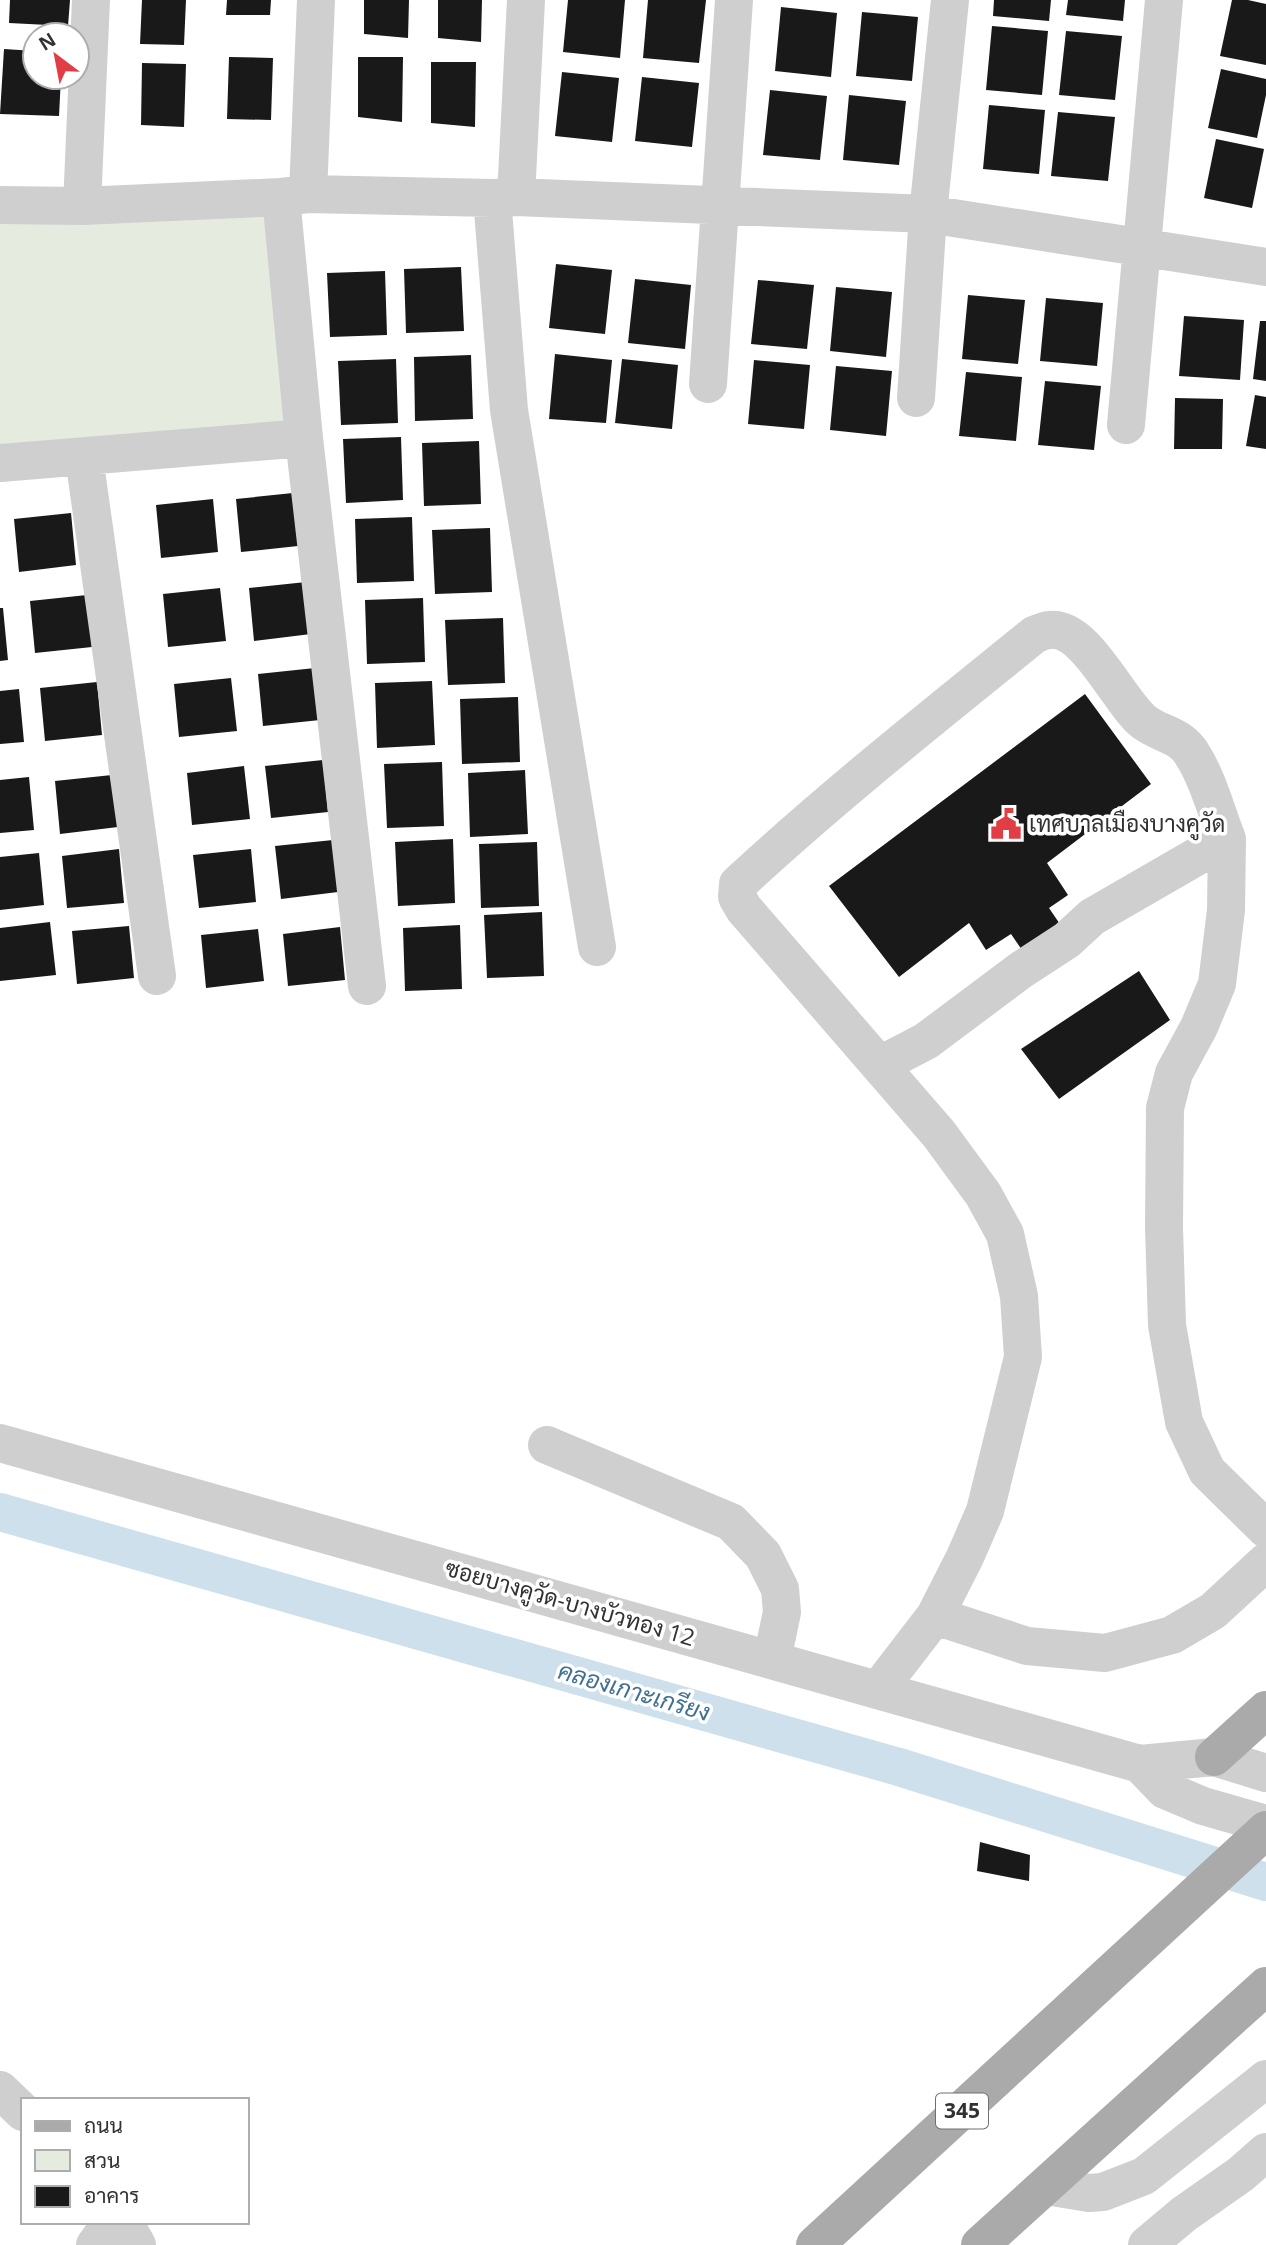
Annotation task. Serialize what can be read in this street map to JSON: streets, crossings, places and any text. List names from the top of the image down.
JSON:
{
  "streets": {
    "main road": ["345"],
    "street": ["ซอยบางคูวัด-บางบัวทอง 12"]
  },
  "water": ["คลองเกาะเกรียง"],
  "places": {
    "public building": ["เทศบาลเมืองบางคูวัด"]
  },
  "legend": ["ถนน", "สวน", "อาคาร"],
  "north": "top left"
}
